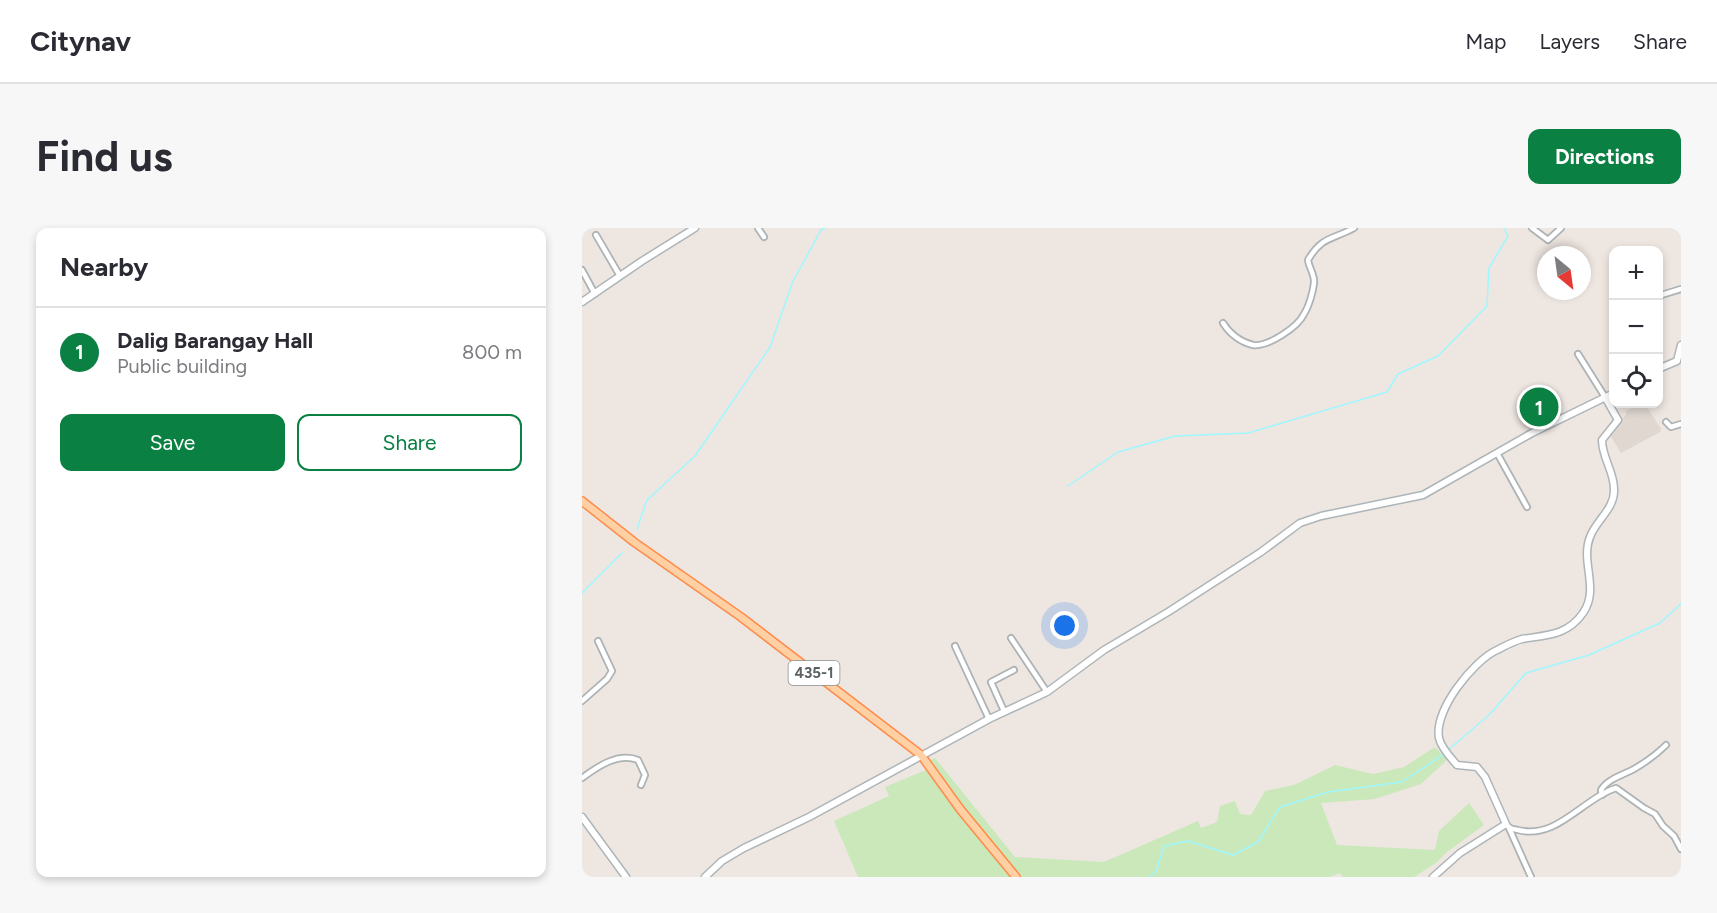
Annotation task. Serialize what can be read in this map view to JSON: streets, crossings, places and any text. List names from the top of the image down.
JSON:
{
  "streets": {
    "main road": ["435-1"]
  },
  "north": "bottom right",
  "page": {
    "header": "Citynav",
    "nav": ["Map", "Layers", "Share"],
    "buttons": [
      "Directions",
      ["Save", "Share"]
    ],
    "title": "Find us",
    "heading": "Nearby",
    "map_buttons": ["+", "−"],
    "list": [
      {
        "mark": "1",
        "name": "Dalig Barangay Hall",
        "note": "Public building",
        "value": "800 m"
      }
    ],
    "pins": "1"
  }
}
